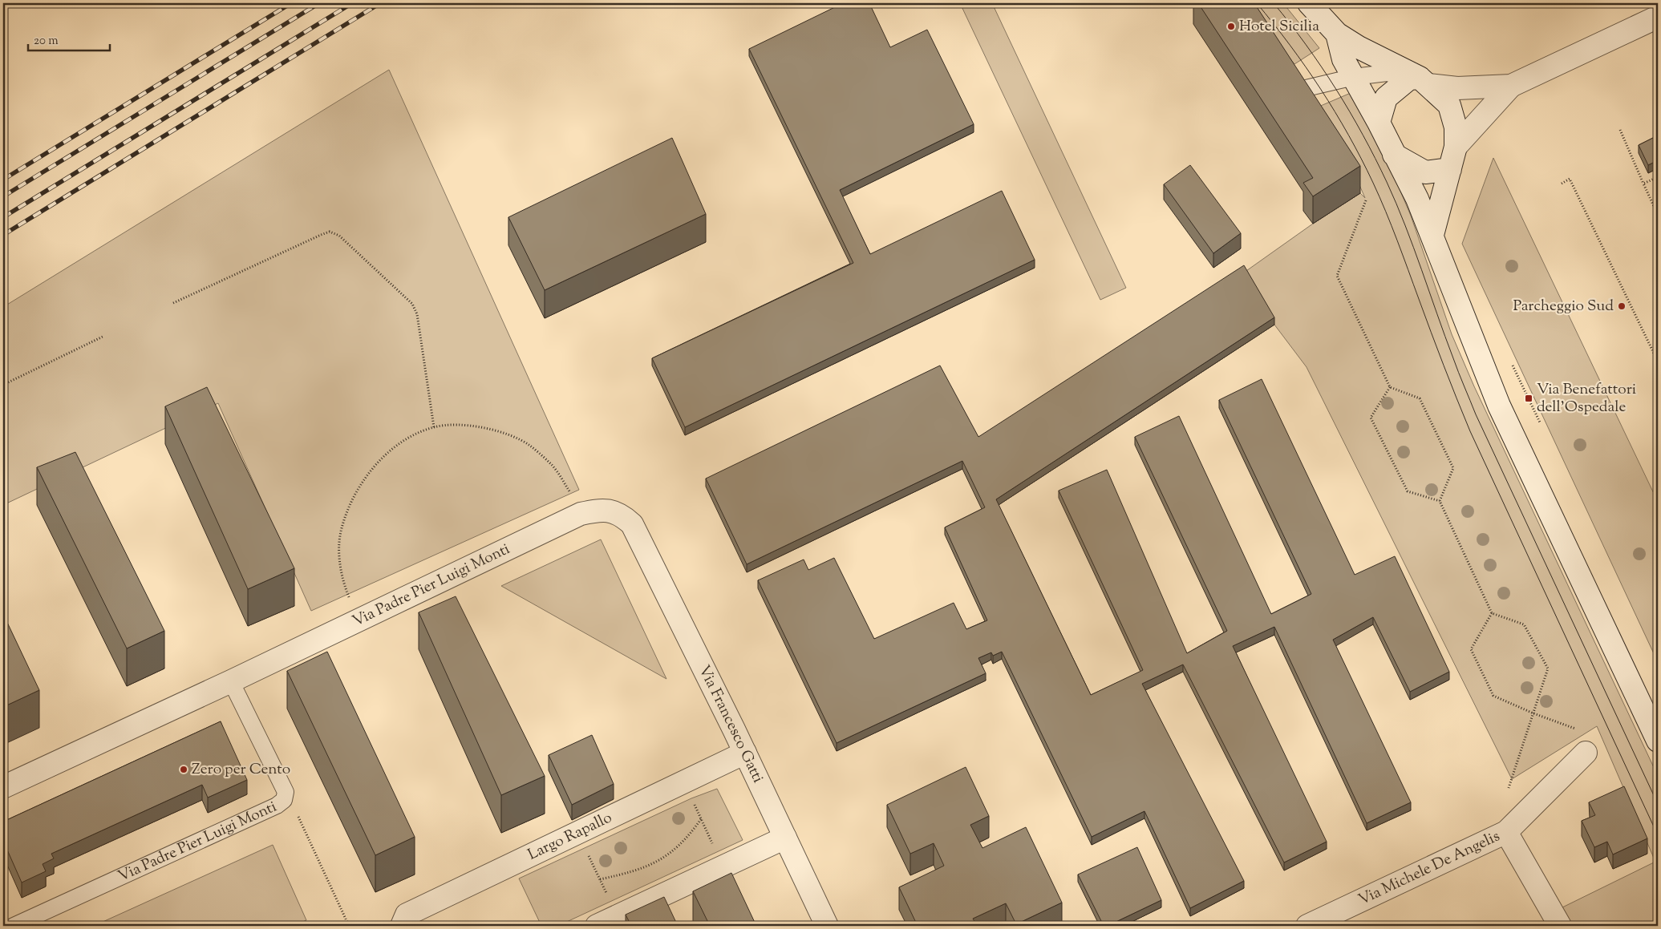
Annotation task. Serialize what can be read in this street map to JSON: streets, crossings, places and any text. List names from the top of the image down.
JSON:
{
  "streets": {
    "street": [
      "Via Padre Pier Luigi Monti",
      "Via Francesco Gatti",
      "Largo Rapallo",
      "Via Michele De Angelis"
    ]
  },
  "crossings": [
    ["Via Padre Pier Luigi Monti", "Via Francesco Gatti"],
    ["Via Francesco Gatti", "Largo Rapallo"]
  ],
  "places": {
    "other": ["Hotel Sicilia", "Parcheggio Sud", "Zero per Cento"],
    "transit": ["Via Benefattori dell'Ospedale"]
  },
  "scale_bar": "20 m"
}
